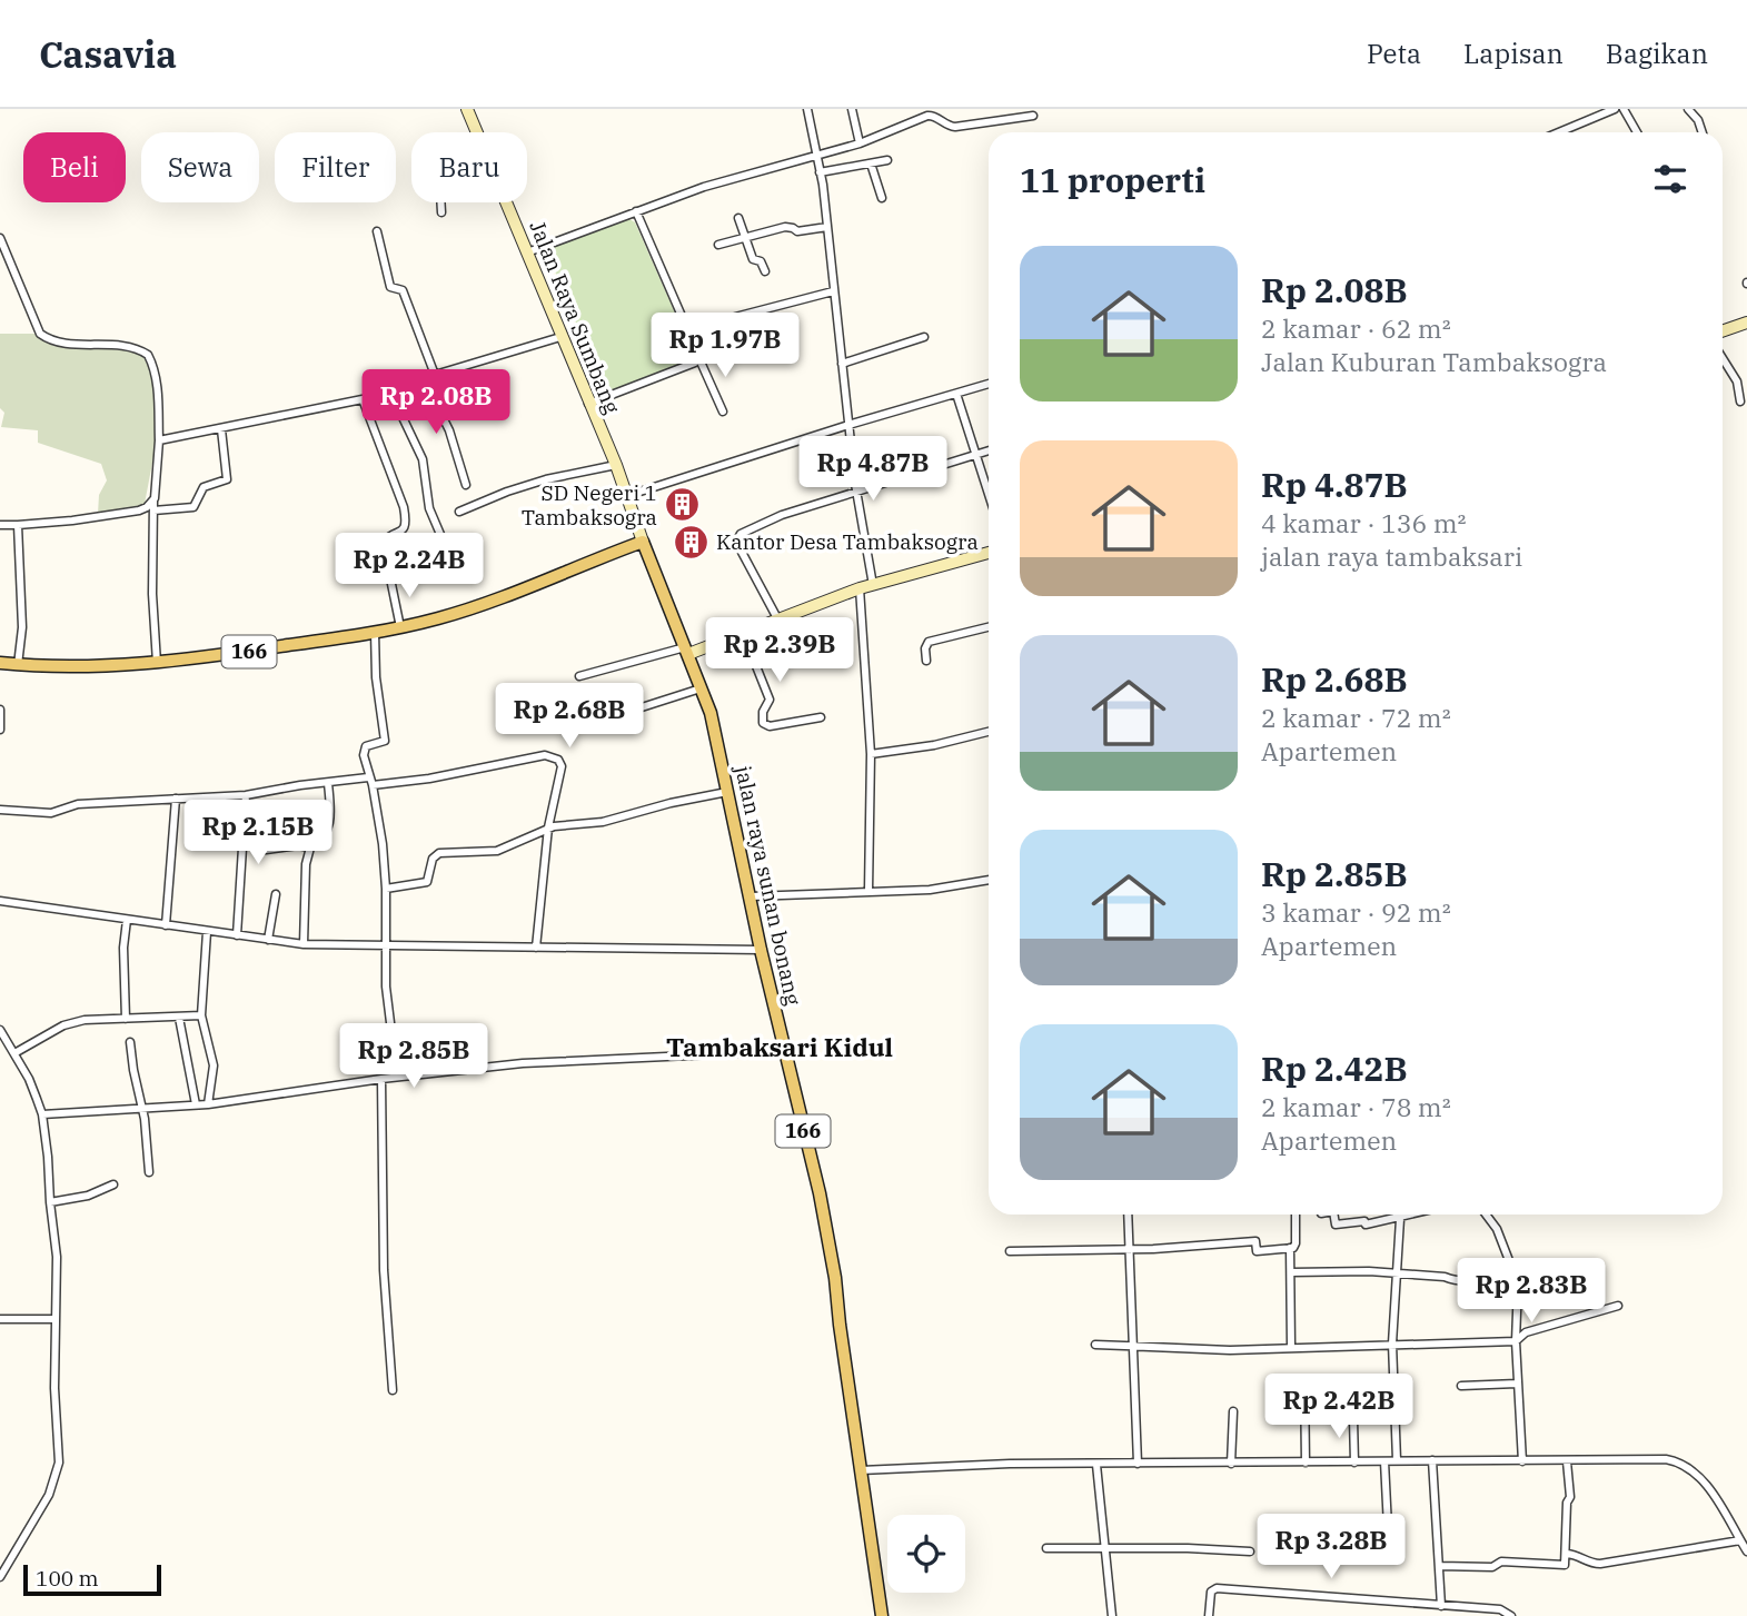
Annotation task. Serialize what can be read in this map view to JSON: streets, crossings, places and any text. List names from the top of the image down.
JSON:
{
  "streets": {
    "main road": ["166", "jalan raya sunan bonang"],
    "street": ["Jalan Raya Sumbang"]
  },
  "crossings": [
    ["Jalan Raya Sumbang", "166"],
    ["Jalan Raya Sumbang", "jalan raya sunan bonang"],
    ["166", "jalan raya sunan bonang"]
  ],
  "districts": ["Tambaksari Kidul"],
  "places": {
    "building": ["SD Negeri 1 Tambaksogra", "Kantor Desa Tambaksogra"]
  },
  "scale_bar": "100 m",
  "page": {
    "header": "Casavia",
    "nav": ["Peta", "Lapisan", "Bagikan"],
    "chip": [
      "Beli",
      "Sewa",
      "Filter",
      "Baru"
    ],
    "heading": "11 properti",
    "list": [
      {
        "name": "Rp 2.08B",
        "note": "2 kamar · 62 m² · Jalan Kuburan Tambaksogra"
      },
      {
        "name": "Rp 4.87B",
        "note": "4 kamar · 136 m² · jalan raya tambaksari"
      },
      {
        "name": "Rp 2.68B",
        "note": "2 kamar · 72 m² · Apartemen"
      },
      {
        "name": "Rp 2.85B",
        "note": "3 kamar · 92 m² · Apartemen"
      },
      {
        "name": "Rp 2.42B",
        "note": "2 kamar · 78 m² · Apartemen"
      }
    ],
    "price": [
      "Rp 1.97B",
      "Rp 2.08B",
      "Rp 4.87B",
      "Rp 2.24B",
      "Rp 2.39B",
      "Rp 2.68B",
      "Rp 2.15B",
      "Rp 2.85B",
      "Rp 2.83B",
      "Rp 2.42B",
      "Rp 3.28B"
    ],
    "scale": "100 m"
  }
}
